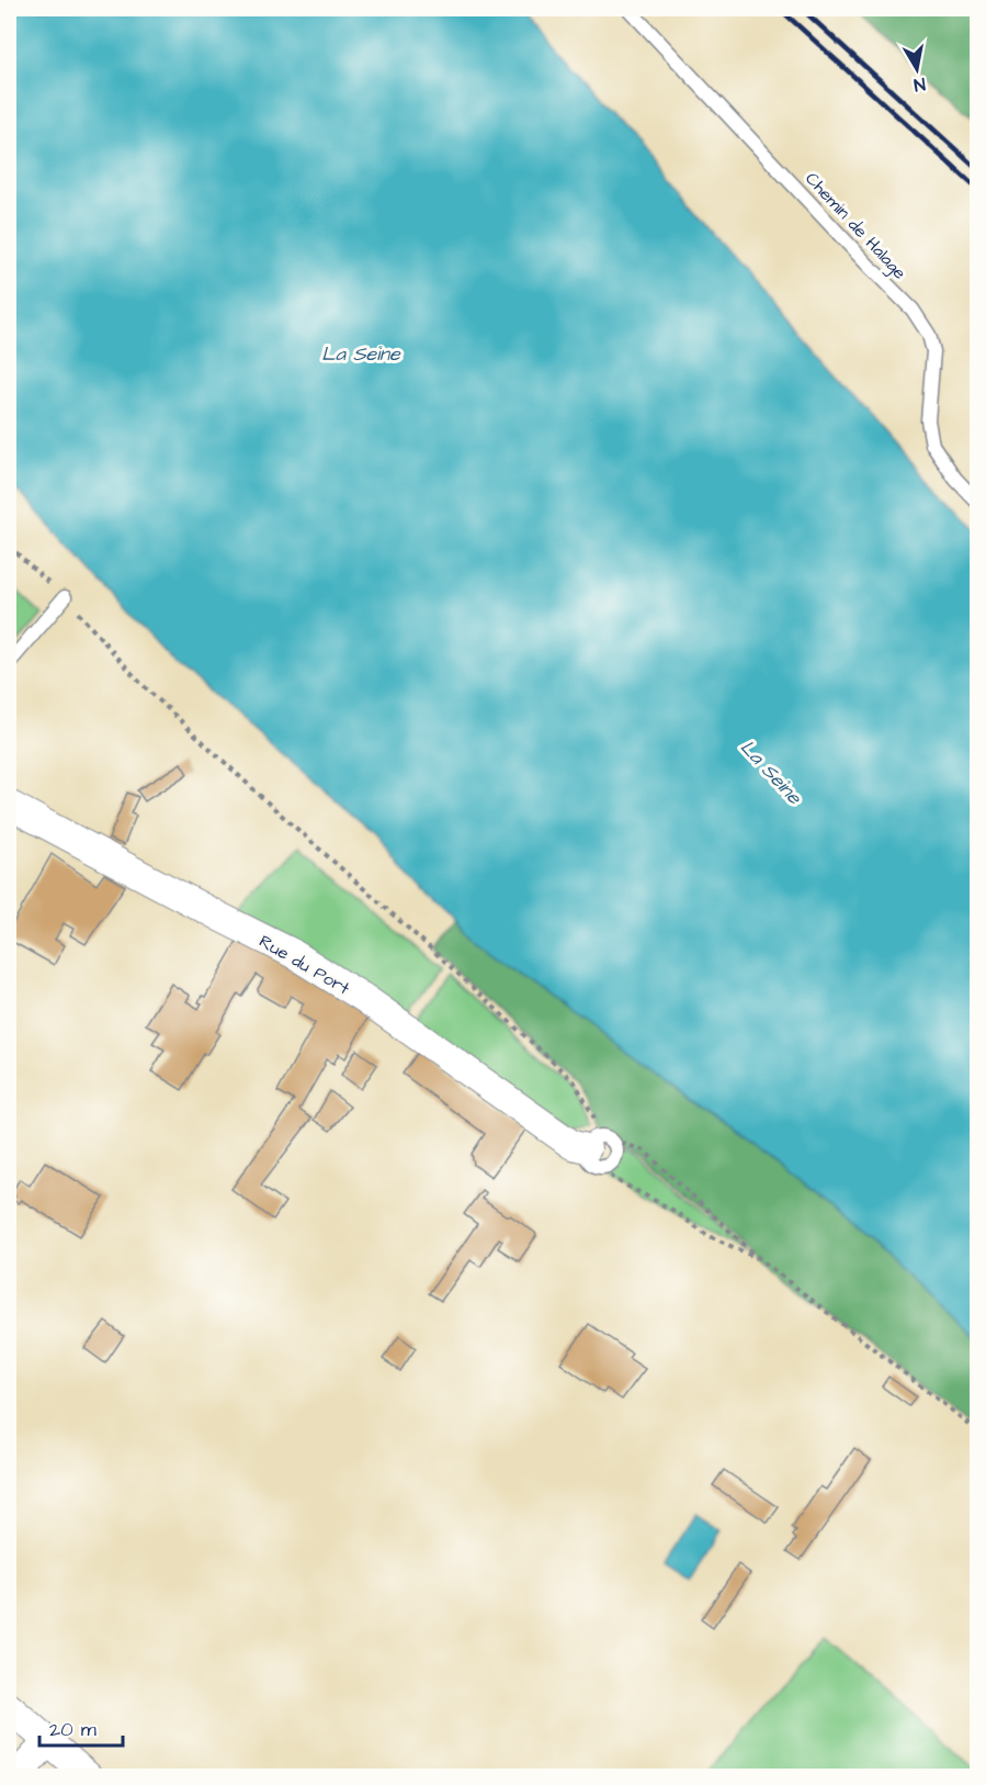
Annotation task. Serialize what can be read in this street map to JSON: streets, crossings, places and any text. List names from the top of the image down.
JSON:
{
  "streets": {
    "street": ["Rue du Port"],
    "lane": ["Chemin de Halage"]
  },
  "water": ["La Seine"],
  "scale_bar": "20 m",
  "north": "bottom"
}
